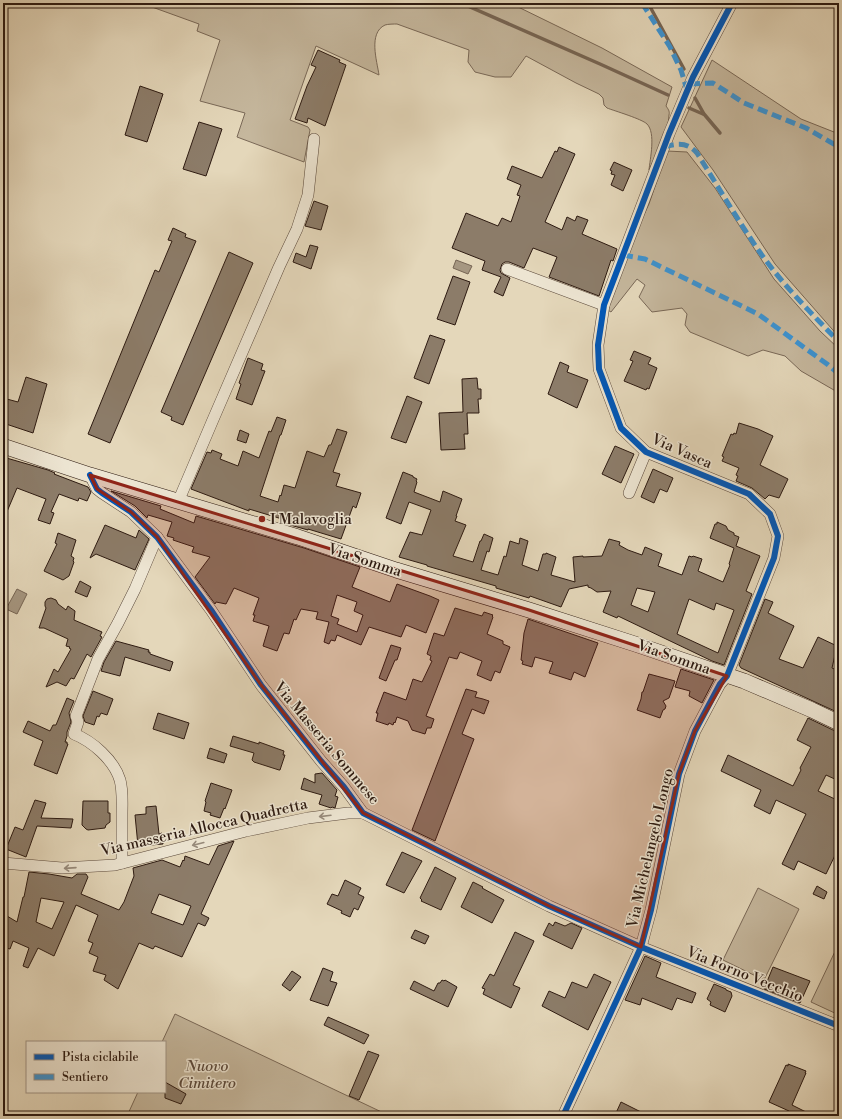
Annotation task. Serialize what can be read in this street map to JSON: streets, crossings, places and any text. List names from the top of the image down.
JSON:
{
  "streets": {
    "street": [
      "Via Vasca",
      "Via Somma",
      "Via Masseria Sommese",
      "Via masseria Allocca Quadretta",
      "Via Michelangelo Longo",
      "Via Forno Vecchio"
    ]
  },
  "crossings": [
    ["Via Vasca", "Via Somma"],
    ["Via Vasca", "Via Michelangelo Longo"],
    ["Via Somma", "Via Masseria Sommese"],
    ["Via Somma", "Via Michelangelo Longo"],
    ["Via Masseria Sommese", "Via masseria Allocca Quadretta"],
    ["Via Masseria Sommese", "Via Michelangelo Longo"],
    ["Via Masseria Sommese", "Via Forno Vecchio"],
    ["Via Michelangelo Longo", "Via Forno Vecchio"]
  ],
  "one_way": ["Via masseria Allocca Quadretta"],
  "parks": ["Nuovo Cimitero"],
  "places": ["I Malavoglia"],
  "legend": ["Pista ciclabile", "Sentiero"]
}
